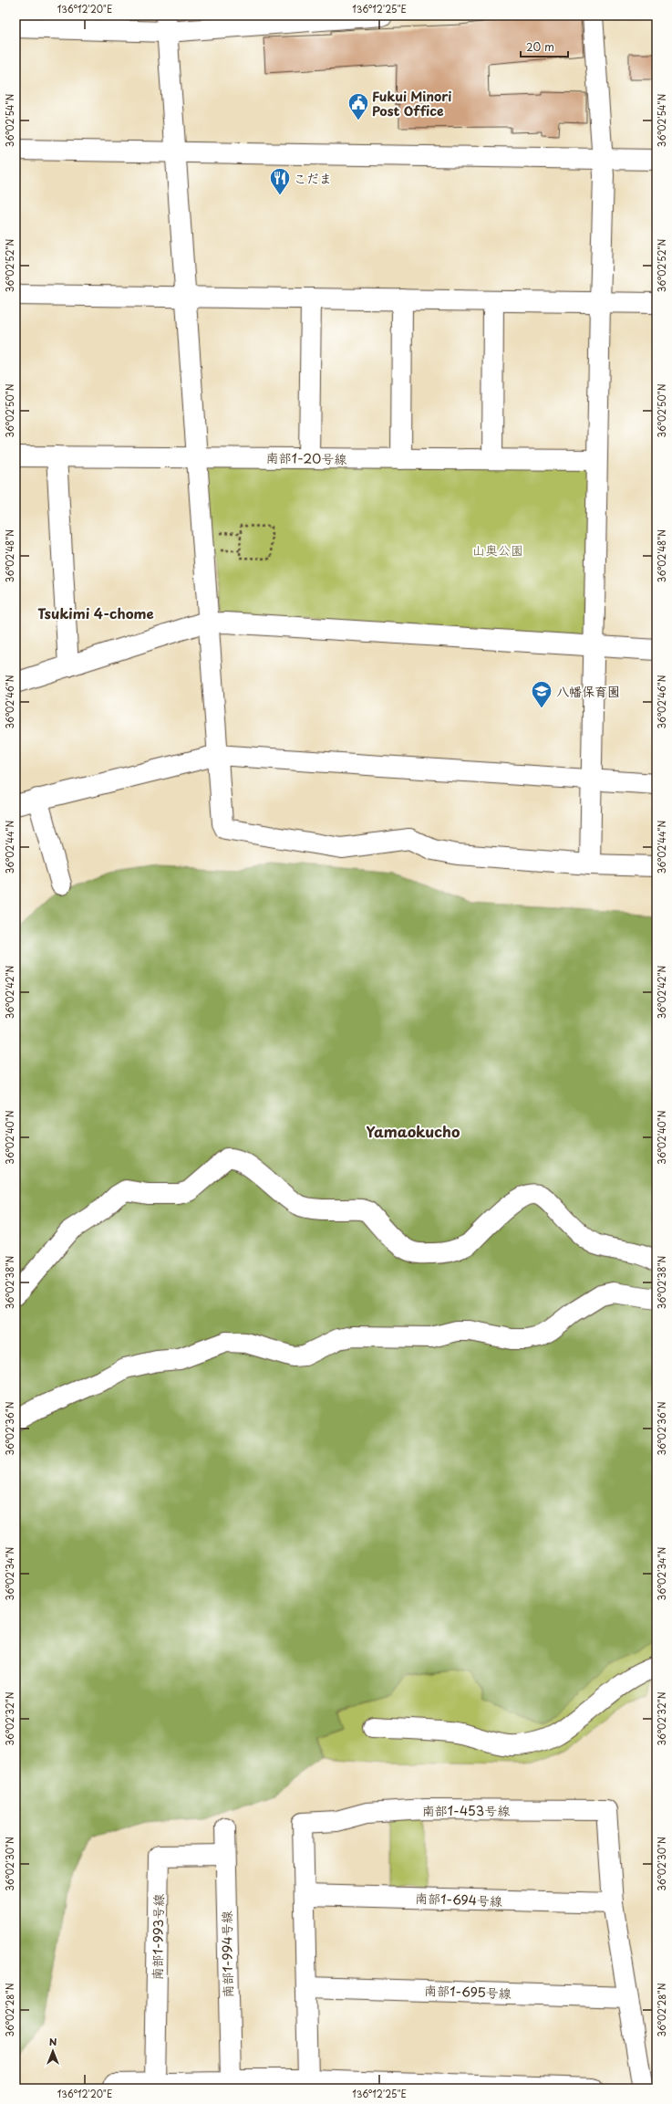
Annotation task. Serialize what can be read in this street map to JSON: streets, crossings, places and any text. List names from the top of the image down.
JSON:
{
  "streets": {
    "street": [
      "南部1-20号線",
      "南部1-453号線",
      "南部1-694号線",
      "南部1-993号線",
      "南部1-994号線",
      "南部1-695号線"
    ]
  },
  "crossings": [
    ["南部1-453号線", "南部1-694号線"],
    ["南部1-453号線", "南部1-695号線"],
    ["南部1-993号線", "南部1-994号線"]
  ],
  "districts": ["Tsukimi 4-chome", "Yamaokucho"],
  "parks": ["山奥公園"],
  "places": {
    "public building": ["Fukui Minori Post Office"],
    "restaurant": ["こだま"],
    "school or university": ["八幡保育園"]
  },
  "scale_bar": "20 m",
  "north": "top",
  "coordinates": [
    "136°12'20\"E",
    "136°12'25\"E",
    "36°02'54\"N",
    "36°02'52\"N",
    "36°02'50\"N",
    "36°02'48\"N",
    "36°02'46\"N",
    "36°02'44\"N",
    "36°02'42\"N",
    "36°02'40\"N",
    "36°02'38\"N",
    "36°02'36\"N",
    "36°02'34\"N",
    "36°02'32\"N",
    "36°02'30\"N",
    "36°02'28\"N"
  ]
}
